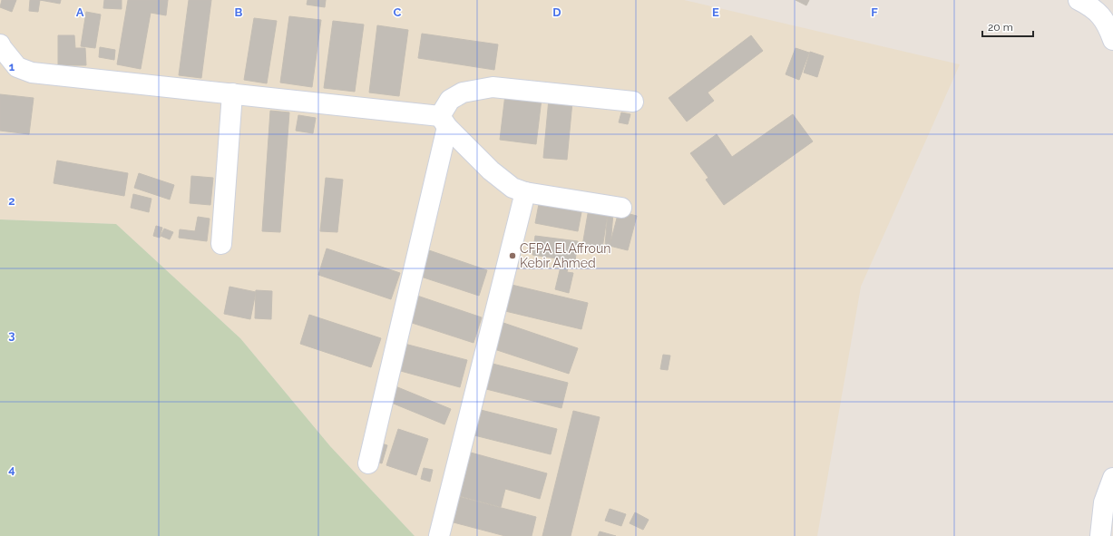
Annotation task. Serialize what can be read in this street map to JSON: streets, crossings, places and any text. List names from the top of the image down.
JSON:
{
  "places": ["CFPA El Affroun Kebir Ahmed"],
  "scale_bar": "20 m",
  "grid": {
    "columns": [
      "A",
      "B",
      "C",
      "D",
      "E",
      "F"
    ],
    "rows": [
      "1",
      "2",
      "3",
      "4"
    ]
  }
}
